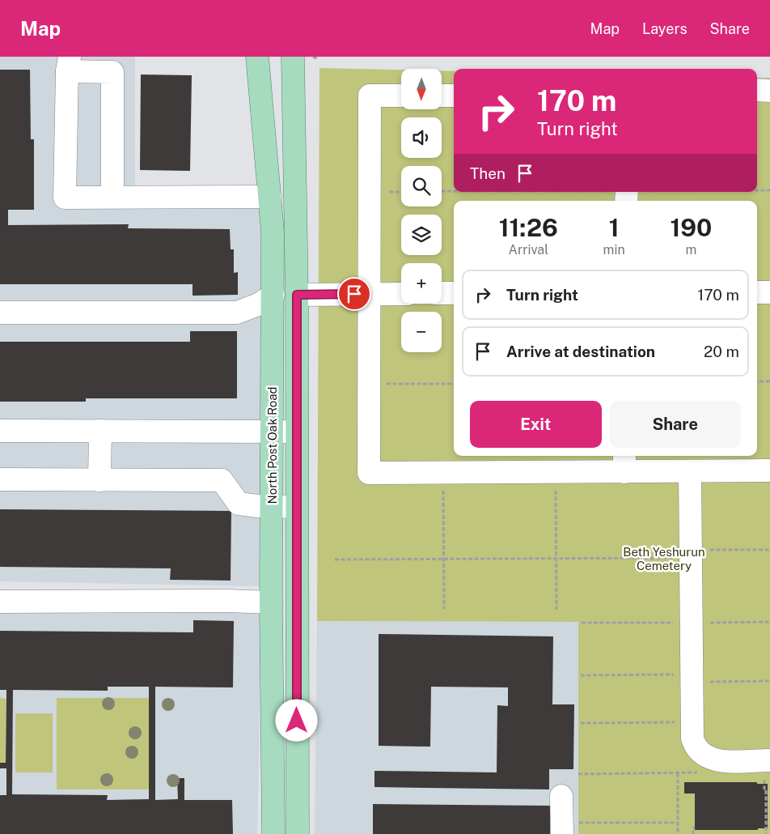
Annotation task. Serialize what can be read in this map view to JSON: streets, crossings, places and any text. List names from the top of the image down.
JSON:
{
  "streets": {
    "main road": ["North Post Oak Road"]
  },
  "parks": ["Beth Yeshurun Cemetery"],
  "north": "bottom",
  "page": {
    "header": "Map",
    "nav": ["Map", "Layers", "Share"],
    "map_buttons": ["+", "−"],
    "turn": ["170 m", "Turn right"],
    "then": "Then",
    "eta": [
      "11:26",
      "Arrival",
      "1",
      "min",
      "190",
      "m"
    ],
    "list": [
      {
        "name": "Turn right",
        "value": "170 m"
      },
      {
        "name": "Arrive at destination",
        "value": "20 m"
      }
    ],
    "buttons": ["Exit", "Share"]
  }
}
